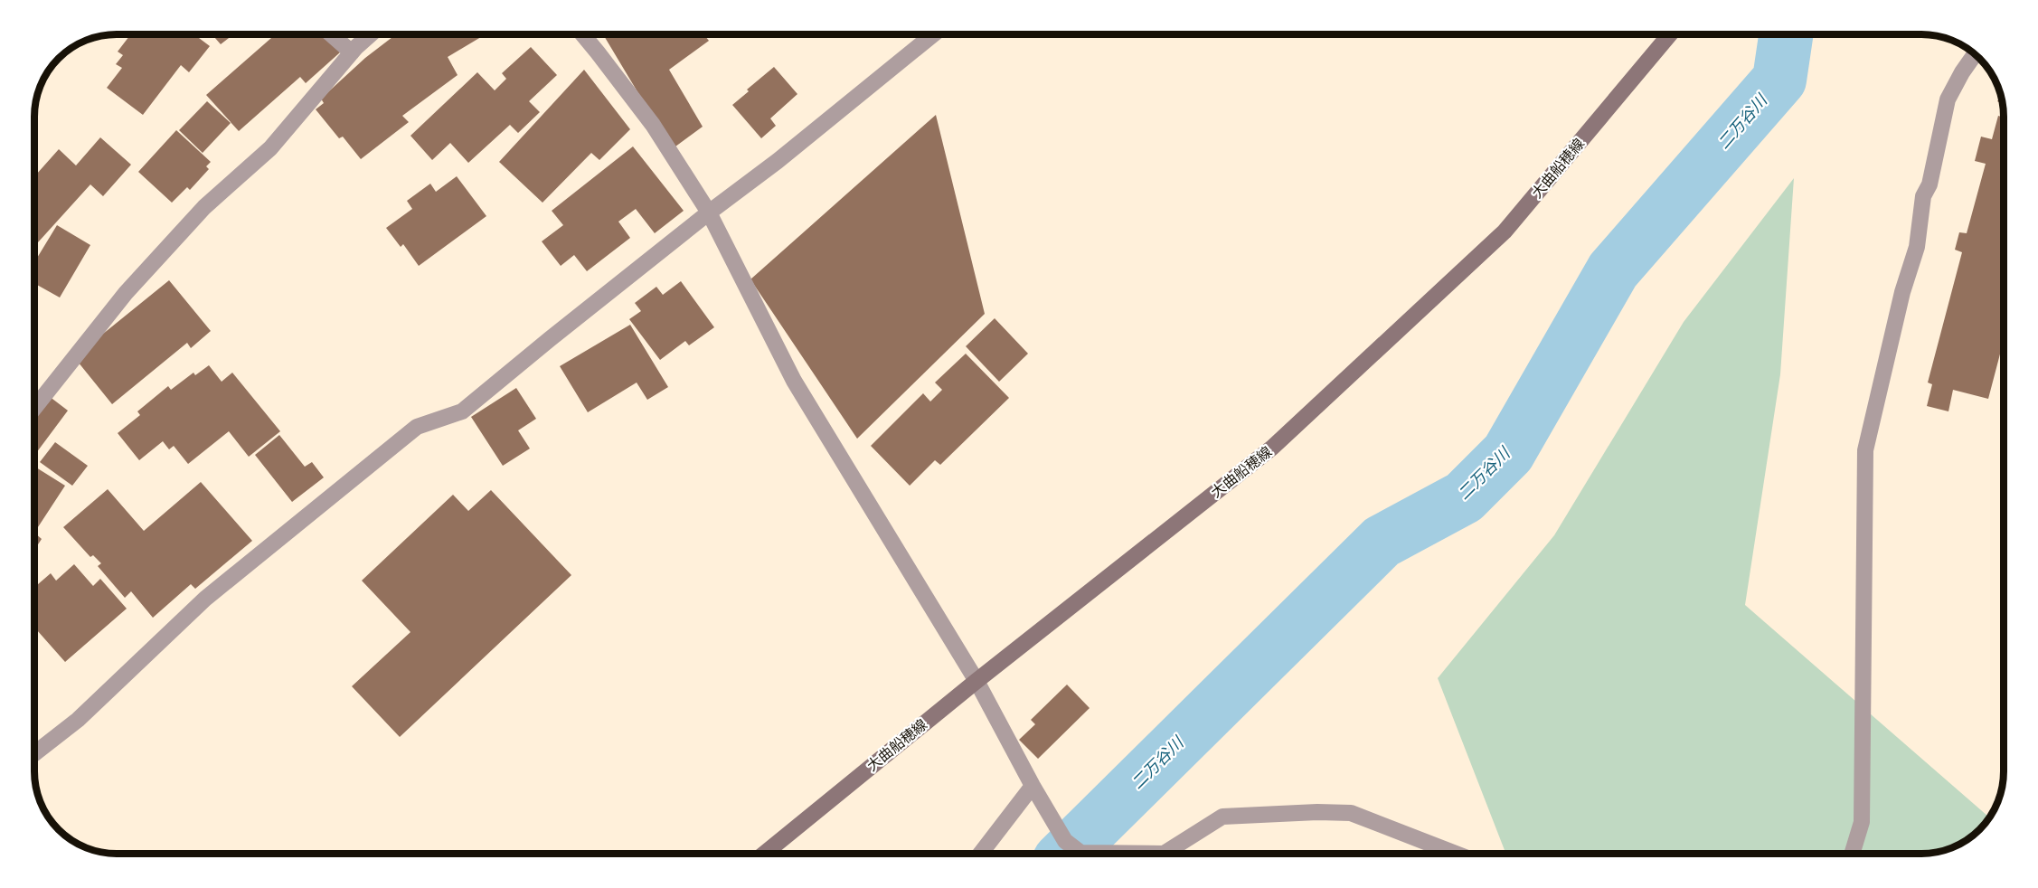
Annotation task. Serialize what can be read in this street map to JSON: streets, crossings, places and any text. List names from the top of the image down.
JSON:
{
  "streets": {
    "main road": ["大曲船穂線"]
  },
  "water": ["二万谷川"]
}
